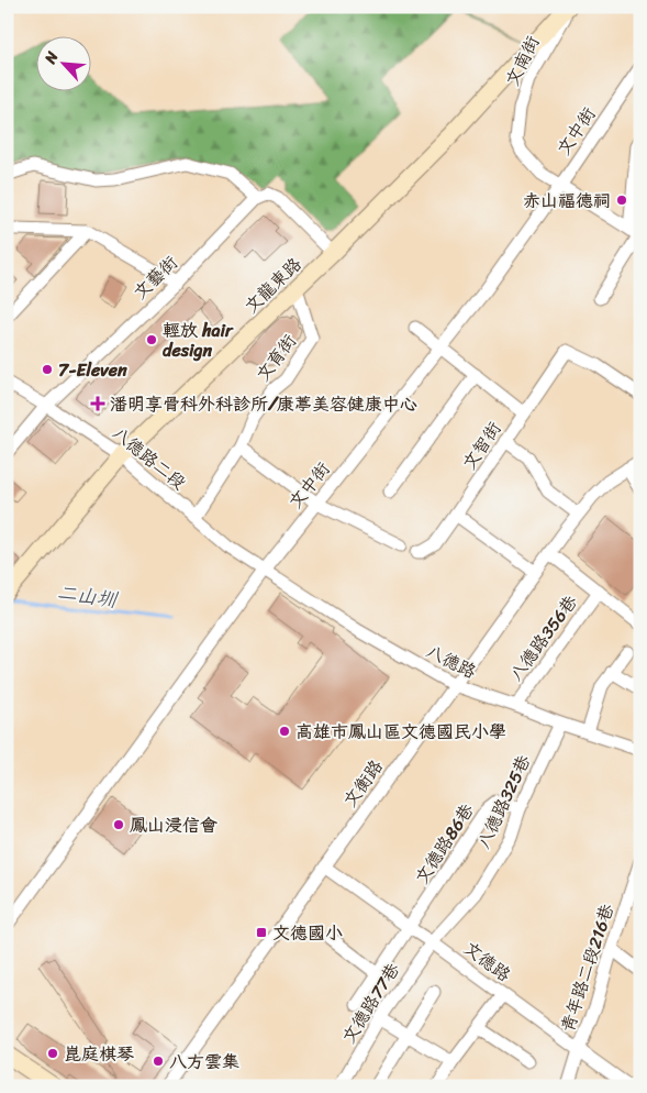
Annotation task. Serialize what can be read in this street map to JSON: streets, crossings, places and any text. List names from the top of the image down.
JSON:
{
  "streets": {
    "street": [
      "文南街",
      "文中街",
      "文藝街",
      "文龍東路",
      "文育街",
      "文智街",
      "八德路二段",
      "八德路356巷",
      "八德路",
      "文衡路",
      "八德路325巷",
      "文德路86巷",
      "文德路",
      "青年路二段216巷",
      "文德路77巷"
    ]
  },
  "crossings": [
    ["文南街", "文中街"],
    ["文南街", "文龍東路"],
    ["文中街", "八德路二段"],
    ["文中街", "八德路"],
    ["文藝街", "八德路二段"],
    ["文龍東路", "文育街"],
    ["文龍東路", "八德路二段"],
    ["八德路二段", "八德路"],
    ["八德路356巷", "八德路"],
    ["八德路", "文衡路"],
    ["八德路", "八德路325巷"],
    ["文衡路", "文德路"],
    ["八德路325巷", "文德路86巷"],
    ["八德路325巷", "文德路"],
    ["八德路325巷", "文德路77巷"],
    ["文德路86巷", "文德路"],
    ["文德路86巷", "文德路77巷"],
    ["文德路", "青年路二段216巷"],
    ["文德路", "文德路77巷"]
  ],
  "water": ["二山圳"],
  "places": {
    "other": [
      "赤山福德祠",
      "輕放 hair design",
      "7-Eleven",
      "高雄市鳳山區文德國民小學",
      "鳳山浸信會",
      "崑庭棋琴",
      "八方雲集"
    ],
    "health": ["潘明享骨科外科診所/康葶美容健康中心"],
    "transit": ["文德國小"]
  },
  "north": "top left"
}
